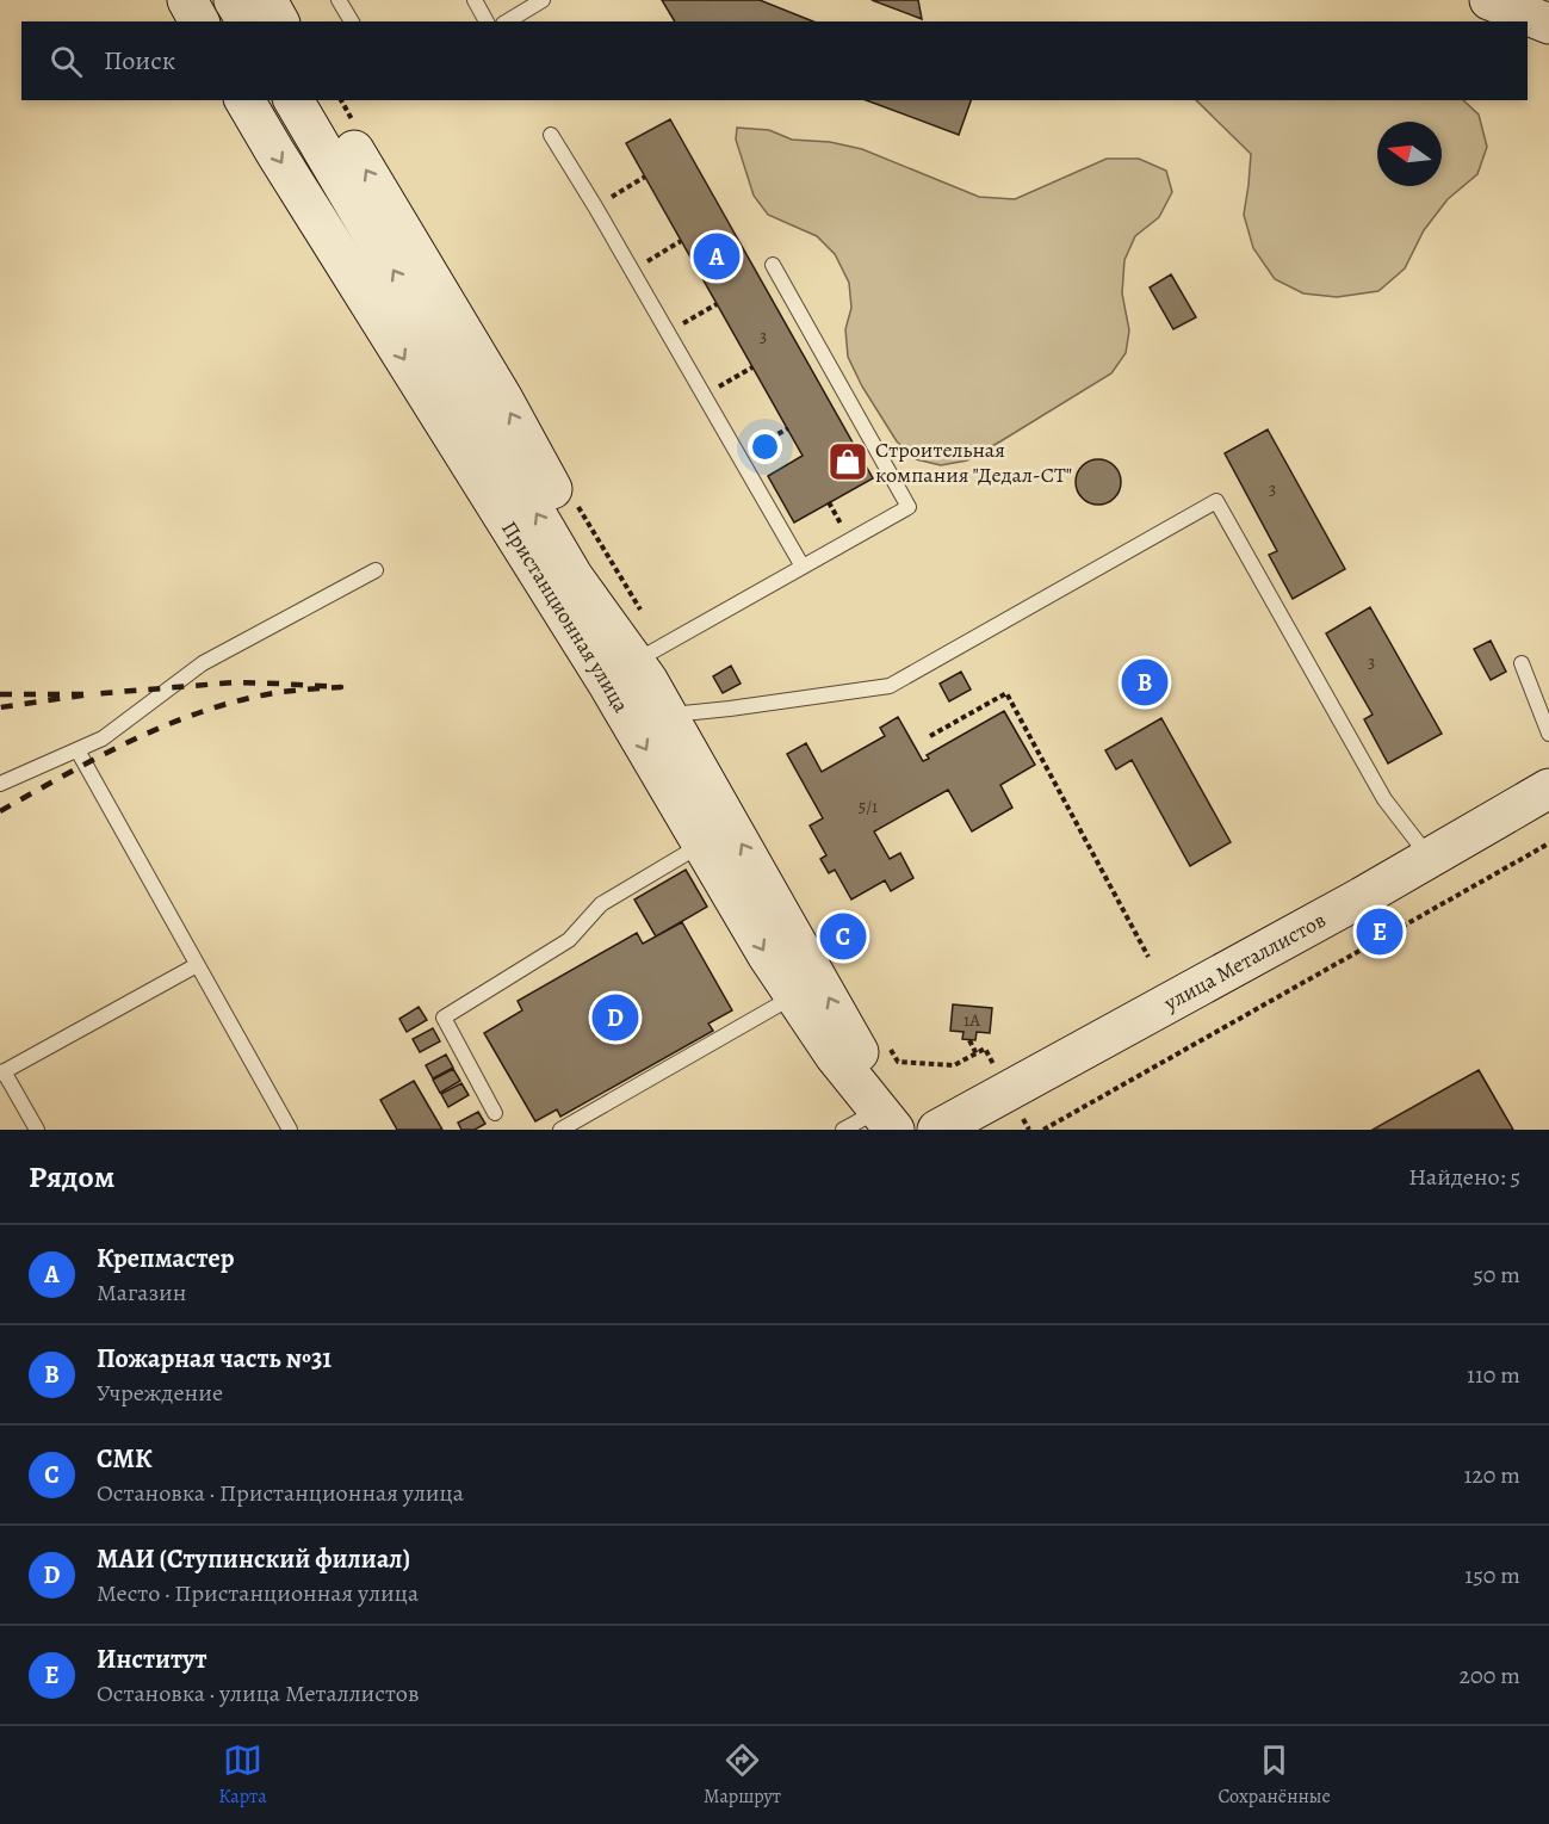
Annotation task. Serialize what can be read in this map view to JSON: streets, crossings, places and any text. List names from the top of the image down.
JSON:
{
  "streets": {
    "main road": ["Пристанционная улица", "улица Металлистов"]
  },
  "places": {
    "shop": ["Строительная компания \"Дедал-СТ\""]
  },
  "house_numbers": [
    "3",
    "3",
    "3",
    "5/1",
    "1А"
  ],
  "north": "left",
  "page": {
    "search": "Поиск",
    "pins": [
      "A",
      "B",
      "E",
      "C",
      "D"
    ],
    "heading": ["Рядом", "Найдено: 5"],
    "list": [
      {
        "mark": "A",
        "name": "Крепмастер",
        "note": "Магазин",
        "value": "50 m"
      },
      {
        "mark": "B",
        "name": "Пожарная часть №31",
        "note": "Учреждение",
        "value": "110 m"
      },
      {
        "mark": "C",
        "name": "СМК",
        "note": "Остановка · Пристанционная улица",
        "value": "120 m"
      },
      {
        "mark": "D",
        "name": "МАИ (Ступинский филиал)",
        "note": "Место · Пристанционная улица",
        "value": "150 m"
      },
      {
        "mark": "E",
        "name": "Институт",
        "note": "Остановка · улица Металлистов",
        "value": "200 m"
      }
    ],
    "nav": ["Карта", "Маршрут", "Сохранённые"]
  }
}
